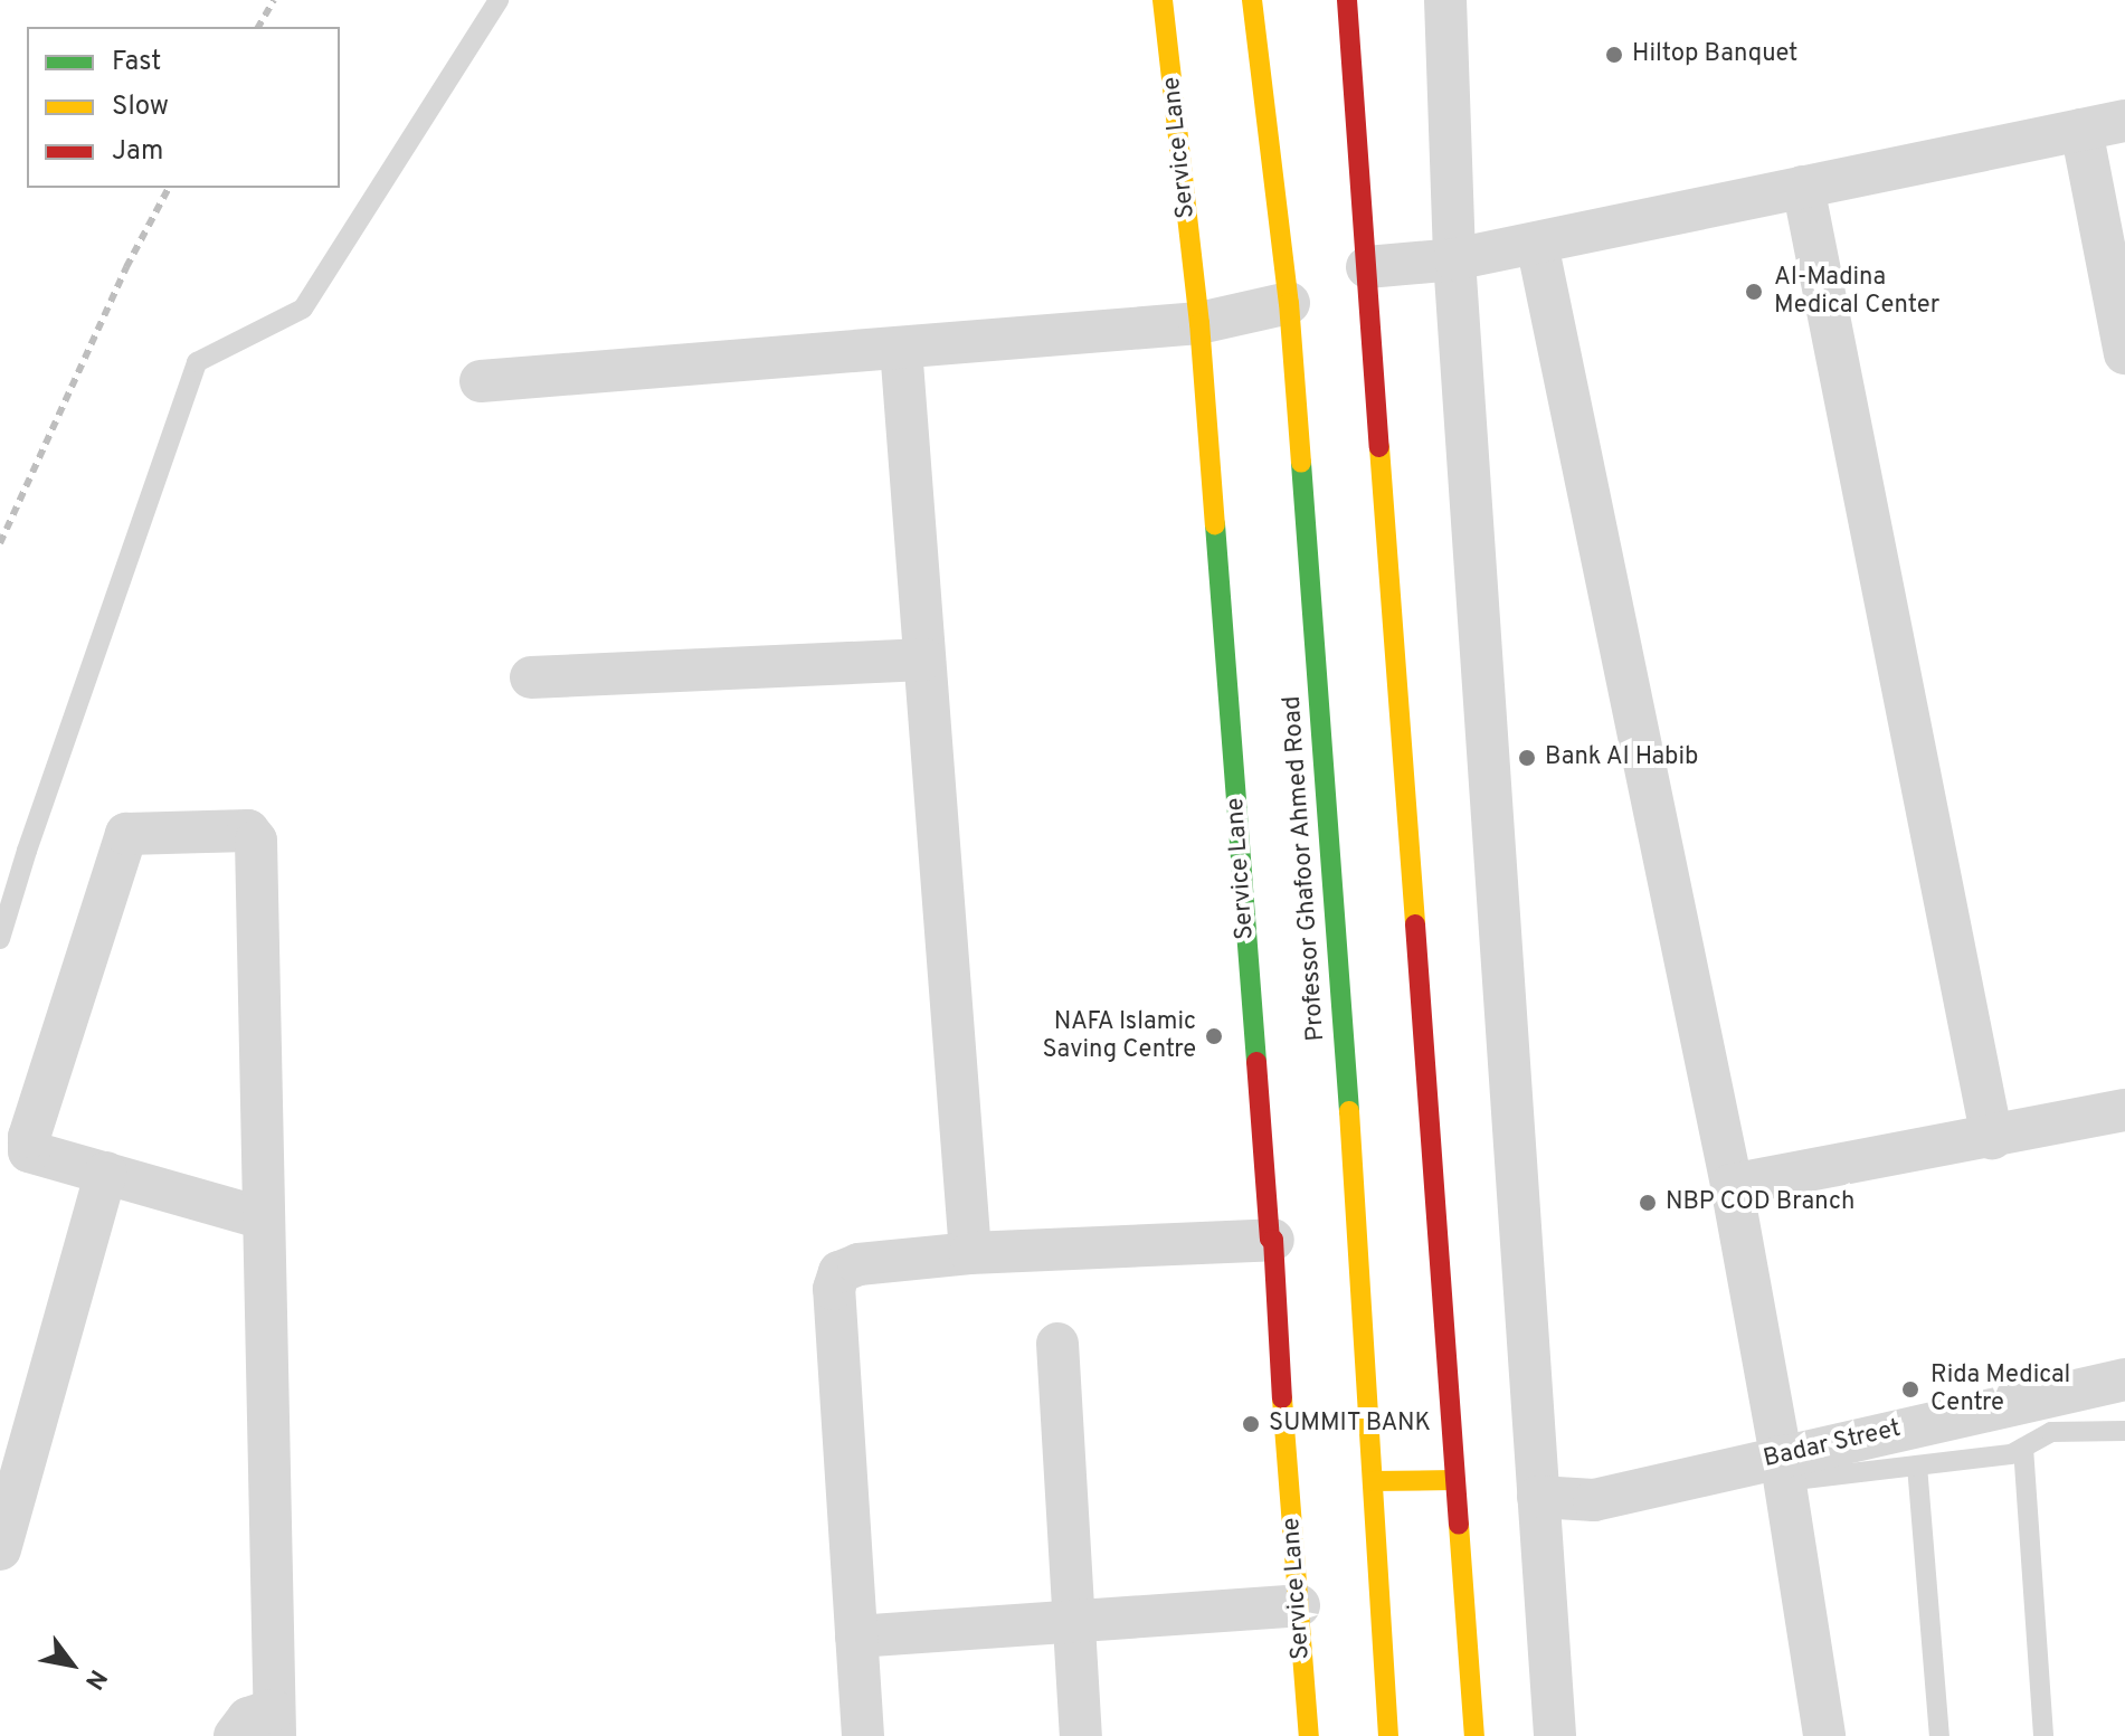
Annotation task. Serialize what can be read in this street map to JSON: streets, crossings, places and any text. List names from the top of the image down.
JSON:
{
  "streets": {
    "main road": ["Service Lane", "Professor Ghafoor Ahmed Road"],
    "street": ["Badar Street"]
  },
  "places": [
    "Hiltop Banquet",
    "Al-Madina Medical Center",
    "Bank Al Habib",
    "NAFA Islamic Saving Centre",
    "NBP COD Branch",
    "Rida Medical Centre",
    "SUMMIT BANK"
  ],
  "legend": ["Fast", "Slow", "Jam"],
  "north": "bottom right"
}
